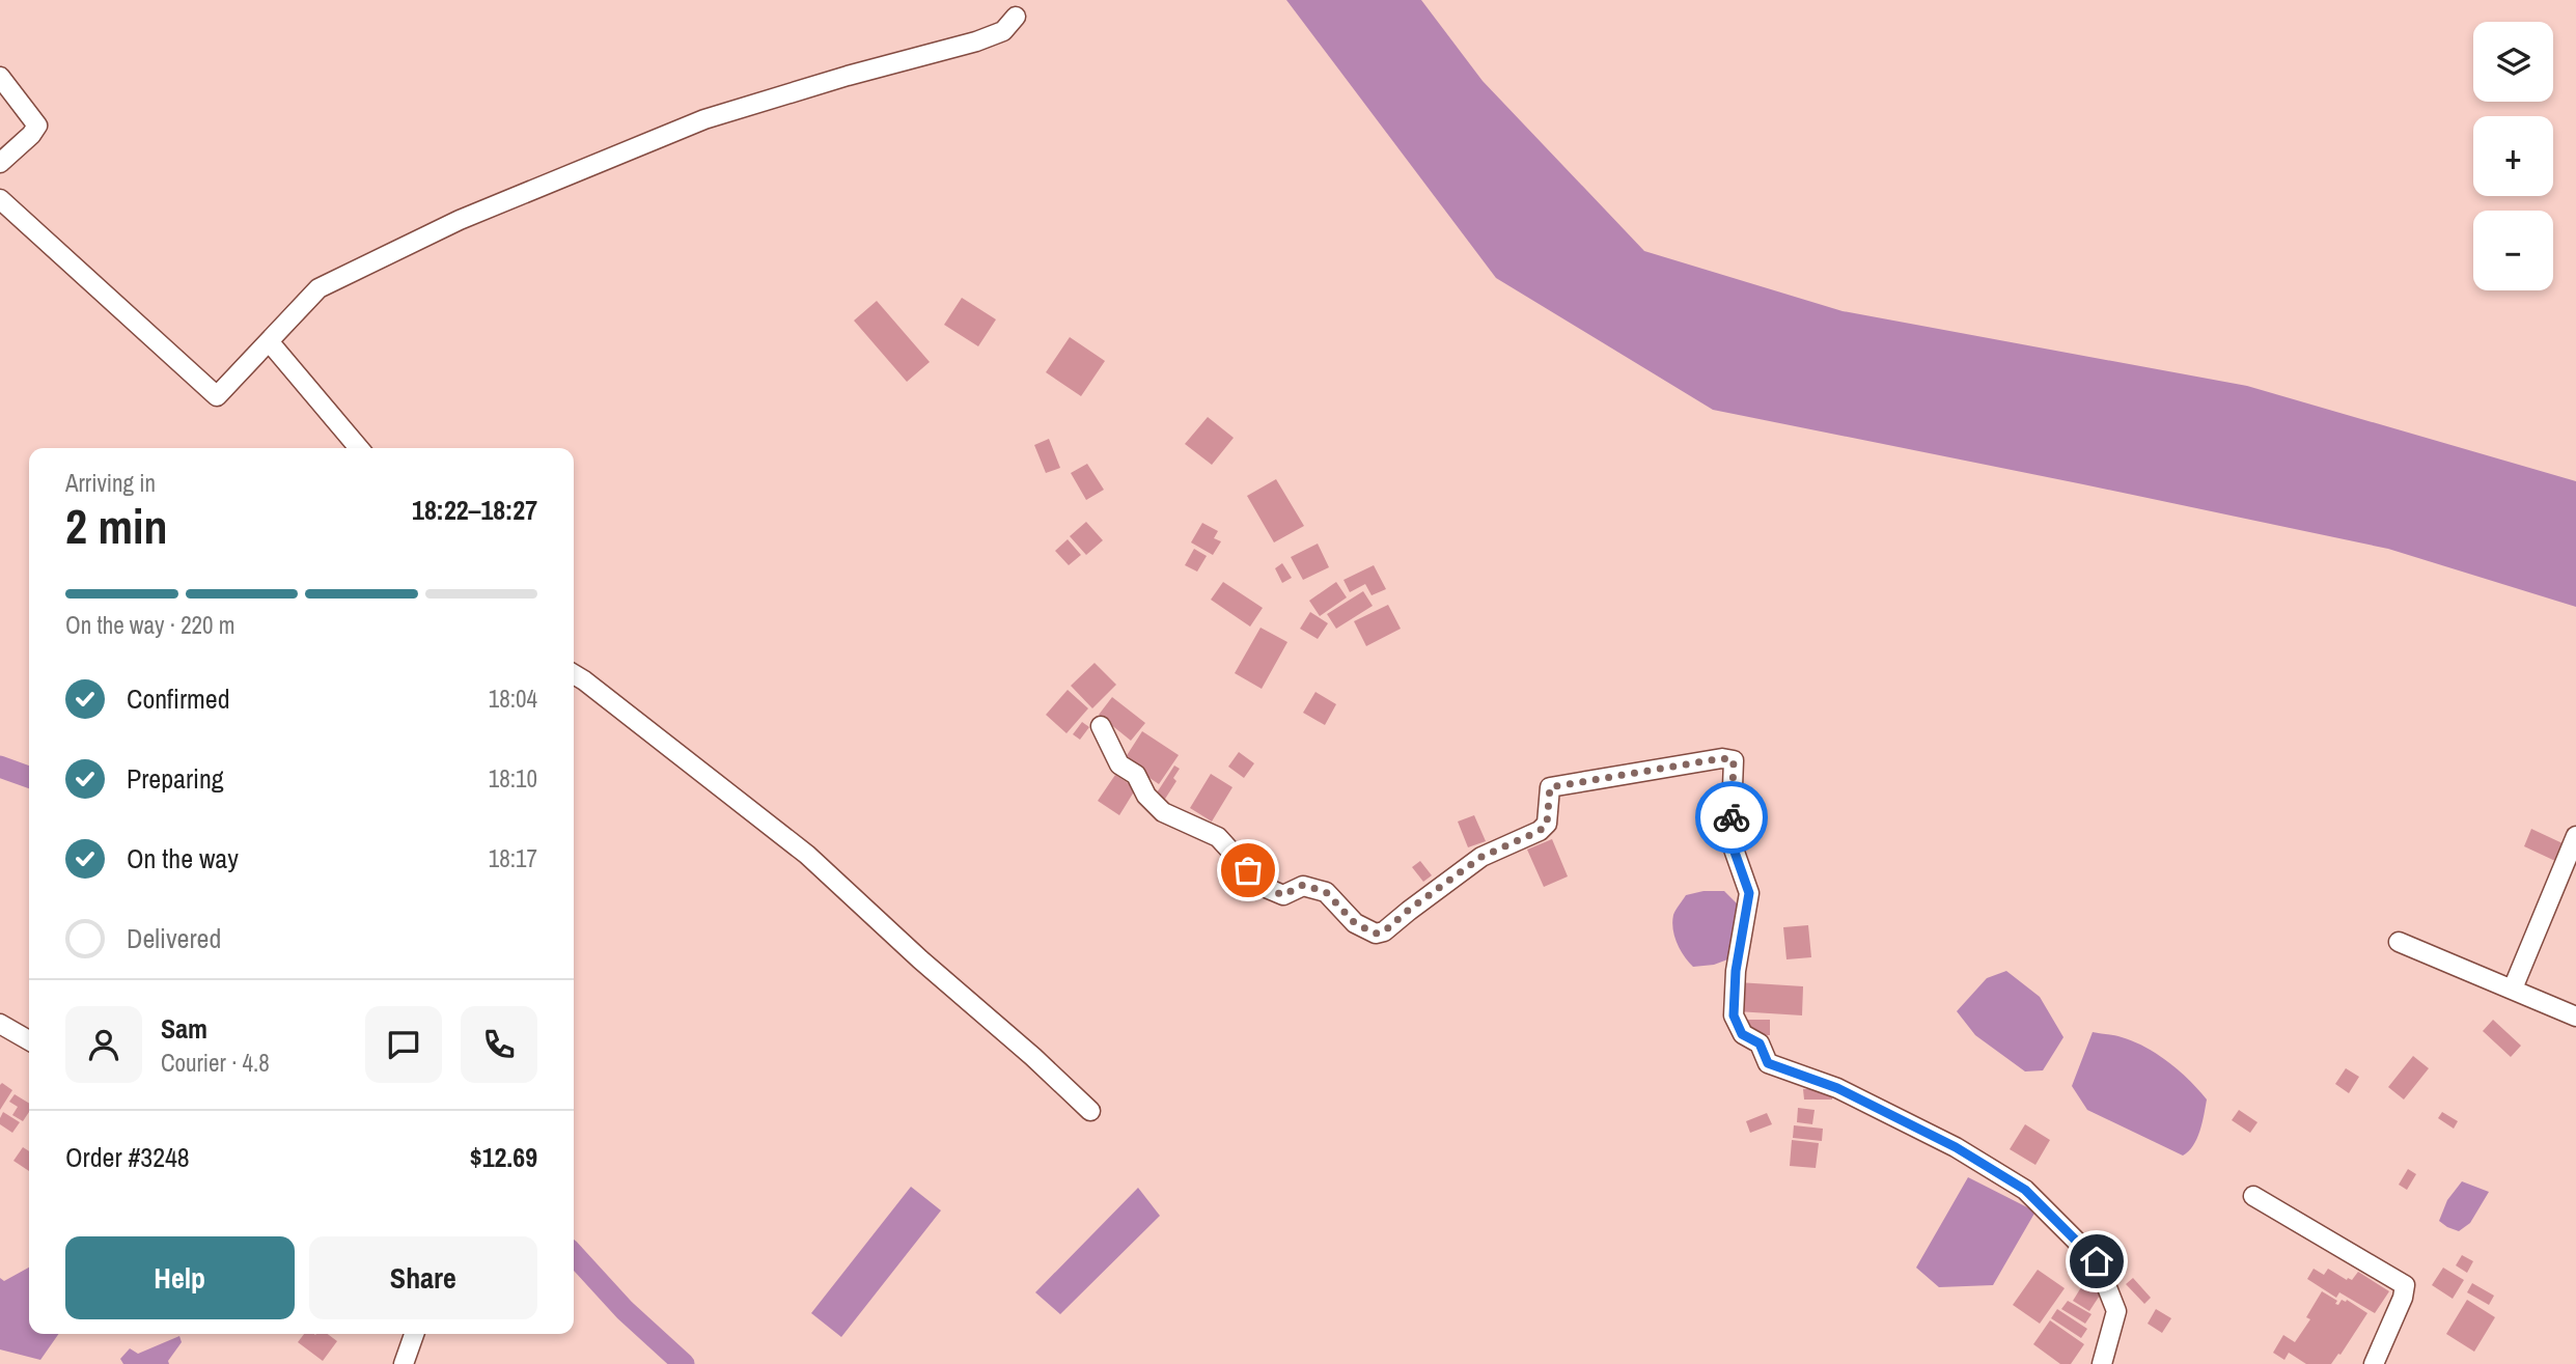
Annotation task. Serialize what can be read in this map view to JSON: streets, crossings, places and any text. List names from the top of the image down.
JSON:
{
  "page": {
    "map_buttons": ["+", "−"],
    "heading": ["2 min", "Arriving in", "18:22–18:27"],
    "panel": [
      "Sam",
      "Courier · 4.8",
      "Order #3248",
      "$12.69"
    ],
    "bar": "On the way · 220 m",
    "list": [
      ["Confirmed", "18:04"],
      ["Preparing", "18:10"],
      ["On the way", "18:17"],
      "Delivered"
    ],
    "buttons": ["Help", "Share"]
  }
}
